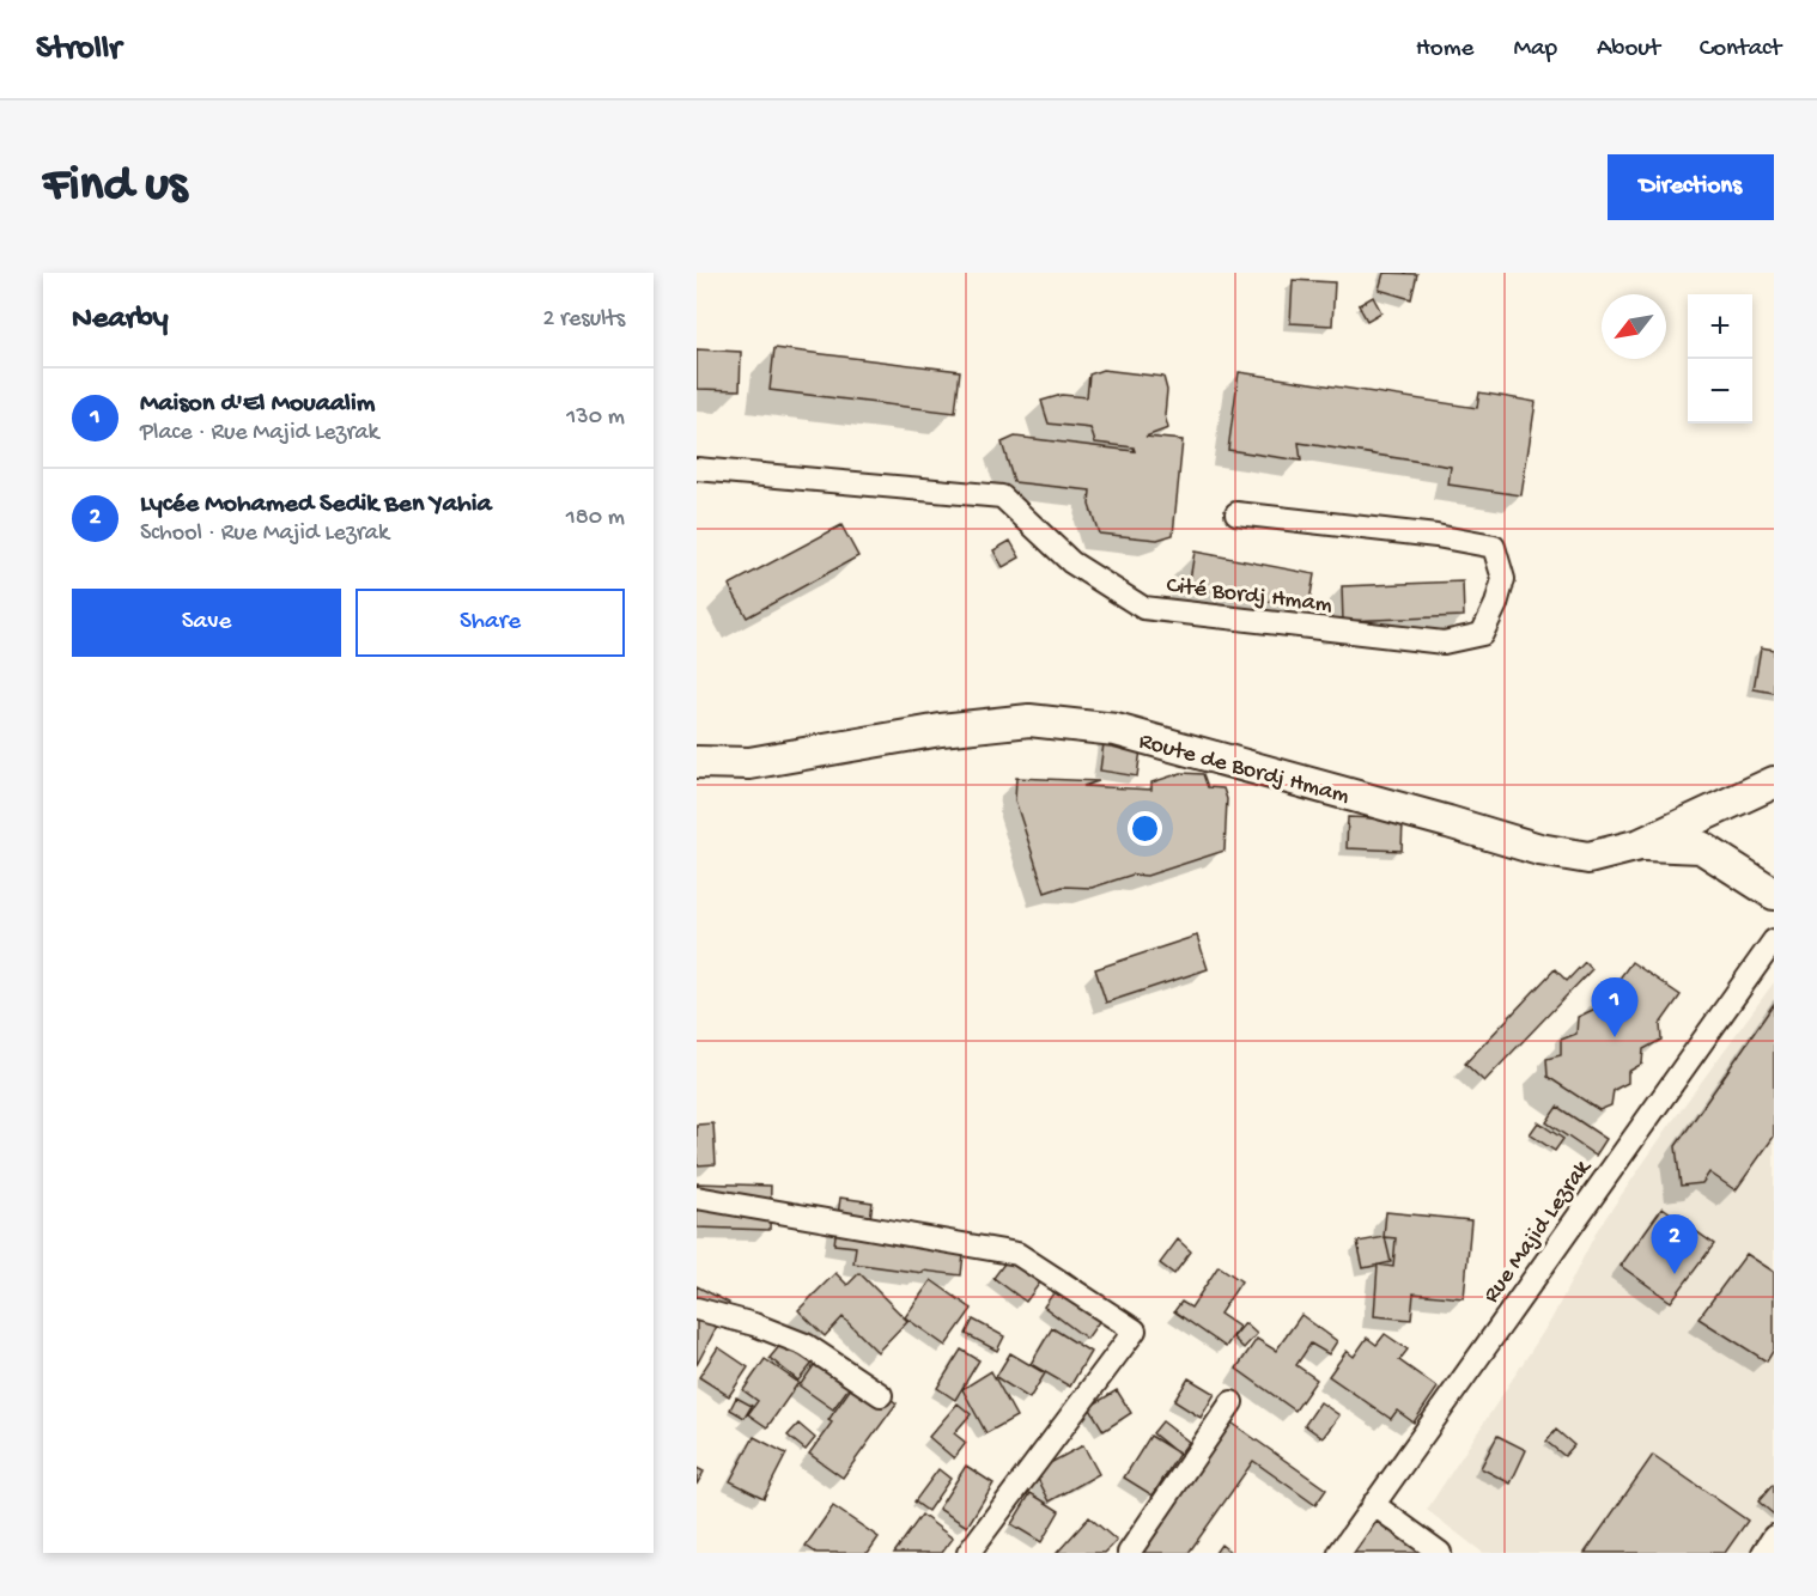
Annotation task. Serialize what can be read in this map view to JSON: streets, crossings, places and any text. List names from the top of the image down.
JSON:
{
  "streets": {
    "main road": ["Route de Bordj Hmam"],
    "street": ["Cité Bordj Hmam", "Rue Majid Lezrak"]
  },
  "north": "bottom left",
  "page": {
    "header": "Strollr",
    "nav": [
      "Home",
      "Map",
      "About",
      "Contact"
    ],
    "buttons": [
      "Directions",
      ["Save", "Share"]
    ],
    "title": "Find us",
    "heading": ["Nearby", "2 results"],
    "map_buttons": ["+", "−"],
    "list": [
      {
        "mark": "1",
        "name": "Maison d'El Mouaalim",
        "note": "Place · Rue Majid Lezrak",
        "value": "130 m"
      },
      {
        "mark": "2",
        "name": "Lycée Mohamed Sedik Ben Yahia",
        "note": "School · Rue Majid Lezrak",
        "value": "180 m"
      }
    ],
    "pins": ["1", "2"]
  }
}
